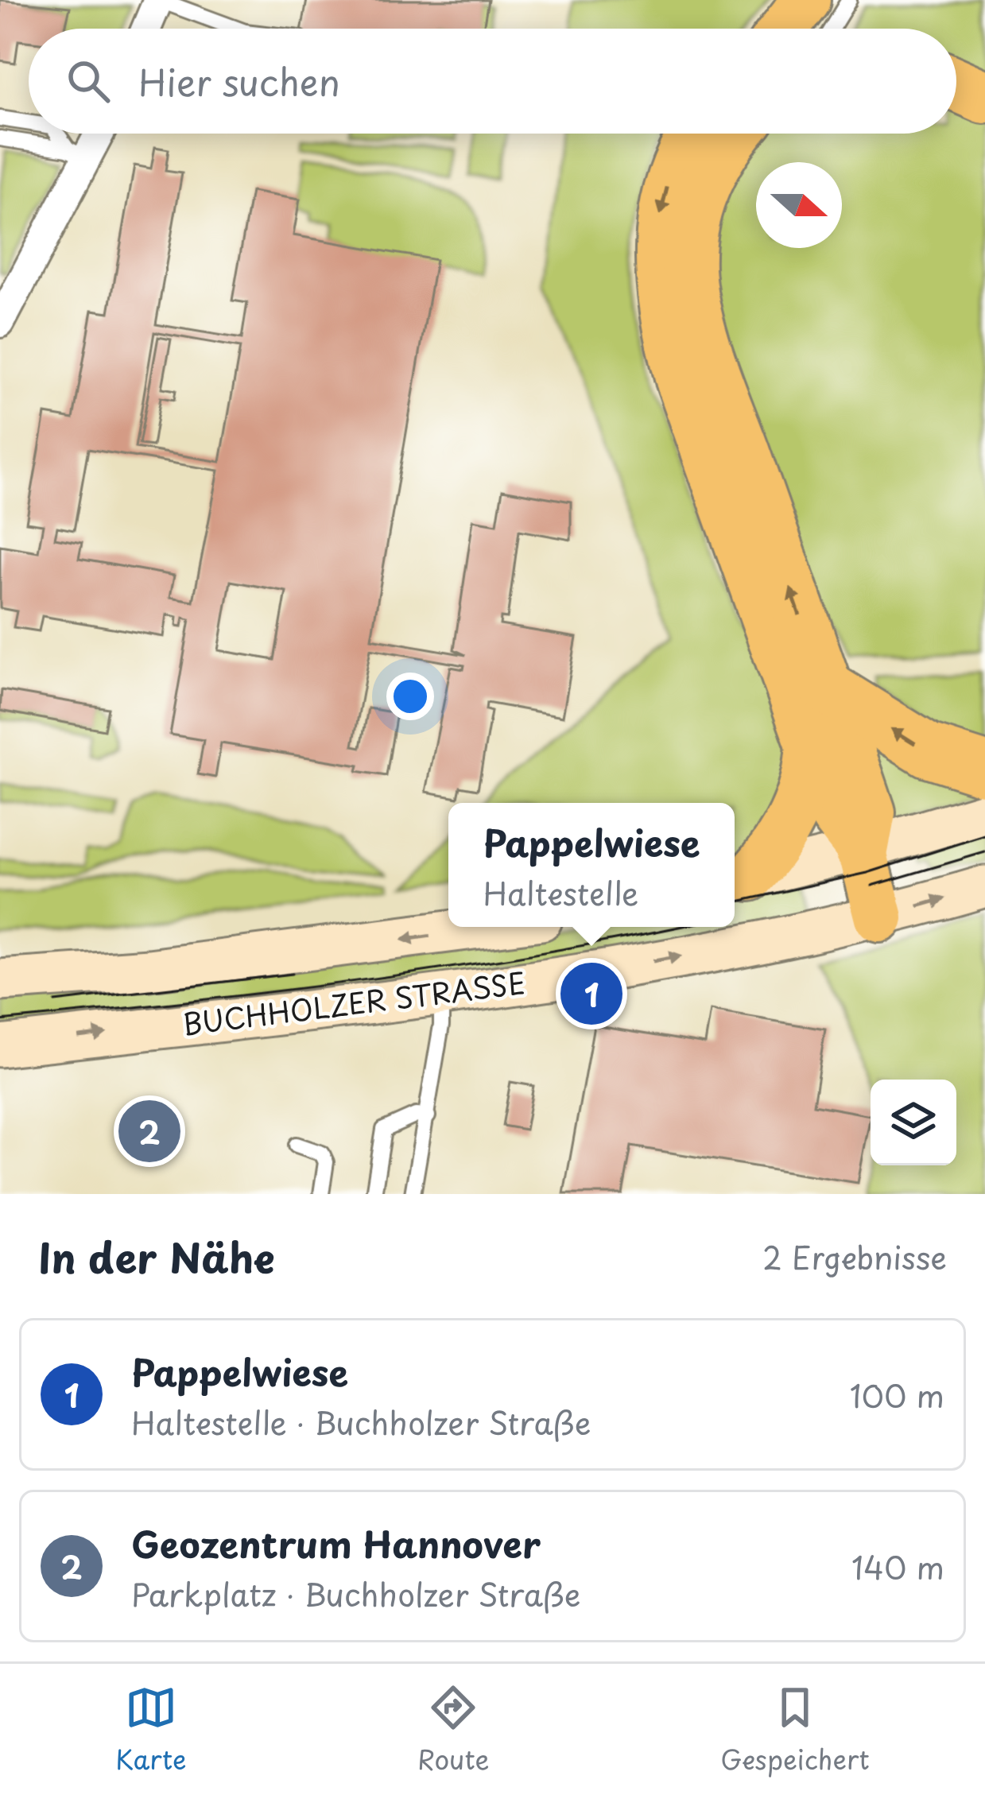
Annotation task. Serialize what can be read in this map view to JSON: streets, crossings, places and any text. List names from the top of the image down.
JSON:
{
  "streets": {
    "main road": ["BUCHHOLZER STRASSE"]
  },
  "north": "right",
  "page": {
    "search": "Hier suchen",
    "popup": ["Pappelwiese", "Haltestelle"],
    "pins": ["1", "2"],
    "heading": ["In der Nähe", "2 Ergebnisse"],
    "list": [
      {
        "mark": "1",
        "name": "Pappelwiese",
        "note": "Haltestelle · Buchholzer Straße",
        "value": "100 m"
      },
      {
        "mark": "2",
        "name": "Geozentrum Hannover",
        "note": "Parkplatz · Buchholzer Straße",
        "value": "140 m"
      }
    ],
    "nav": ["Karte", "Route", "Gespeichert"]
  }
}
